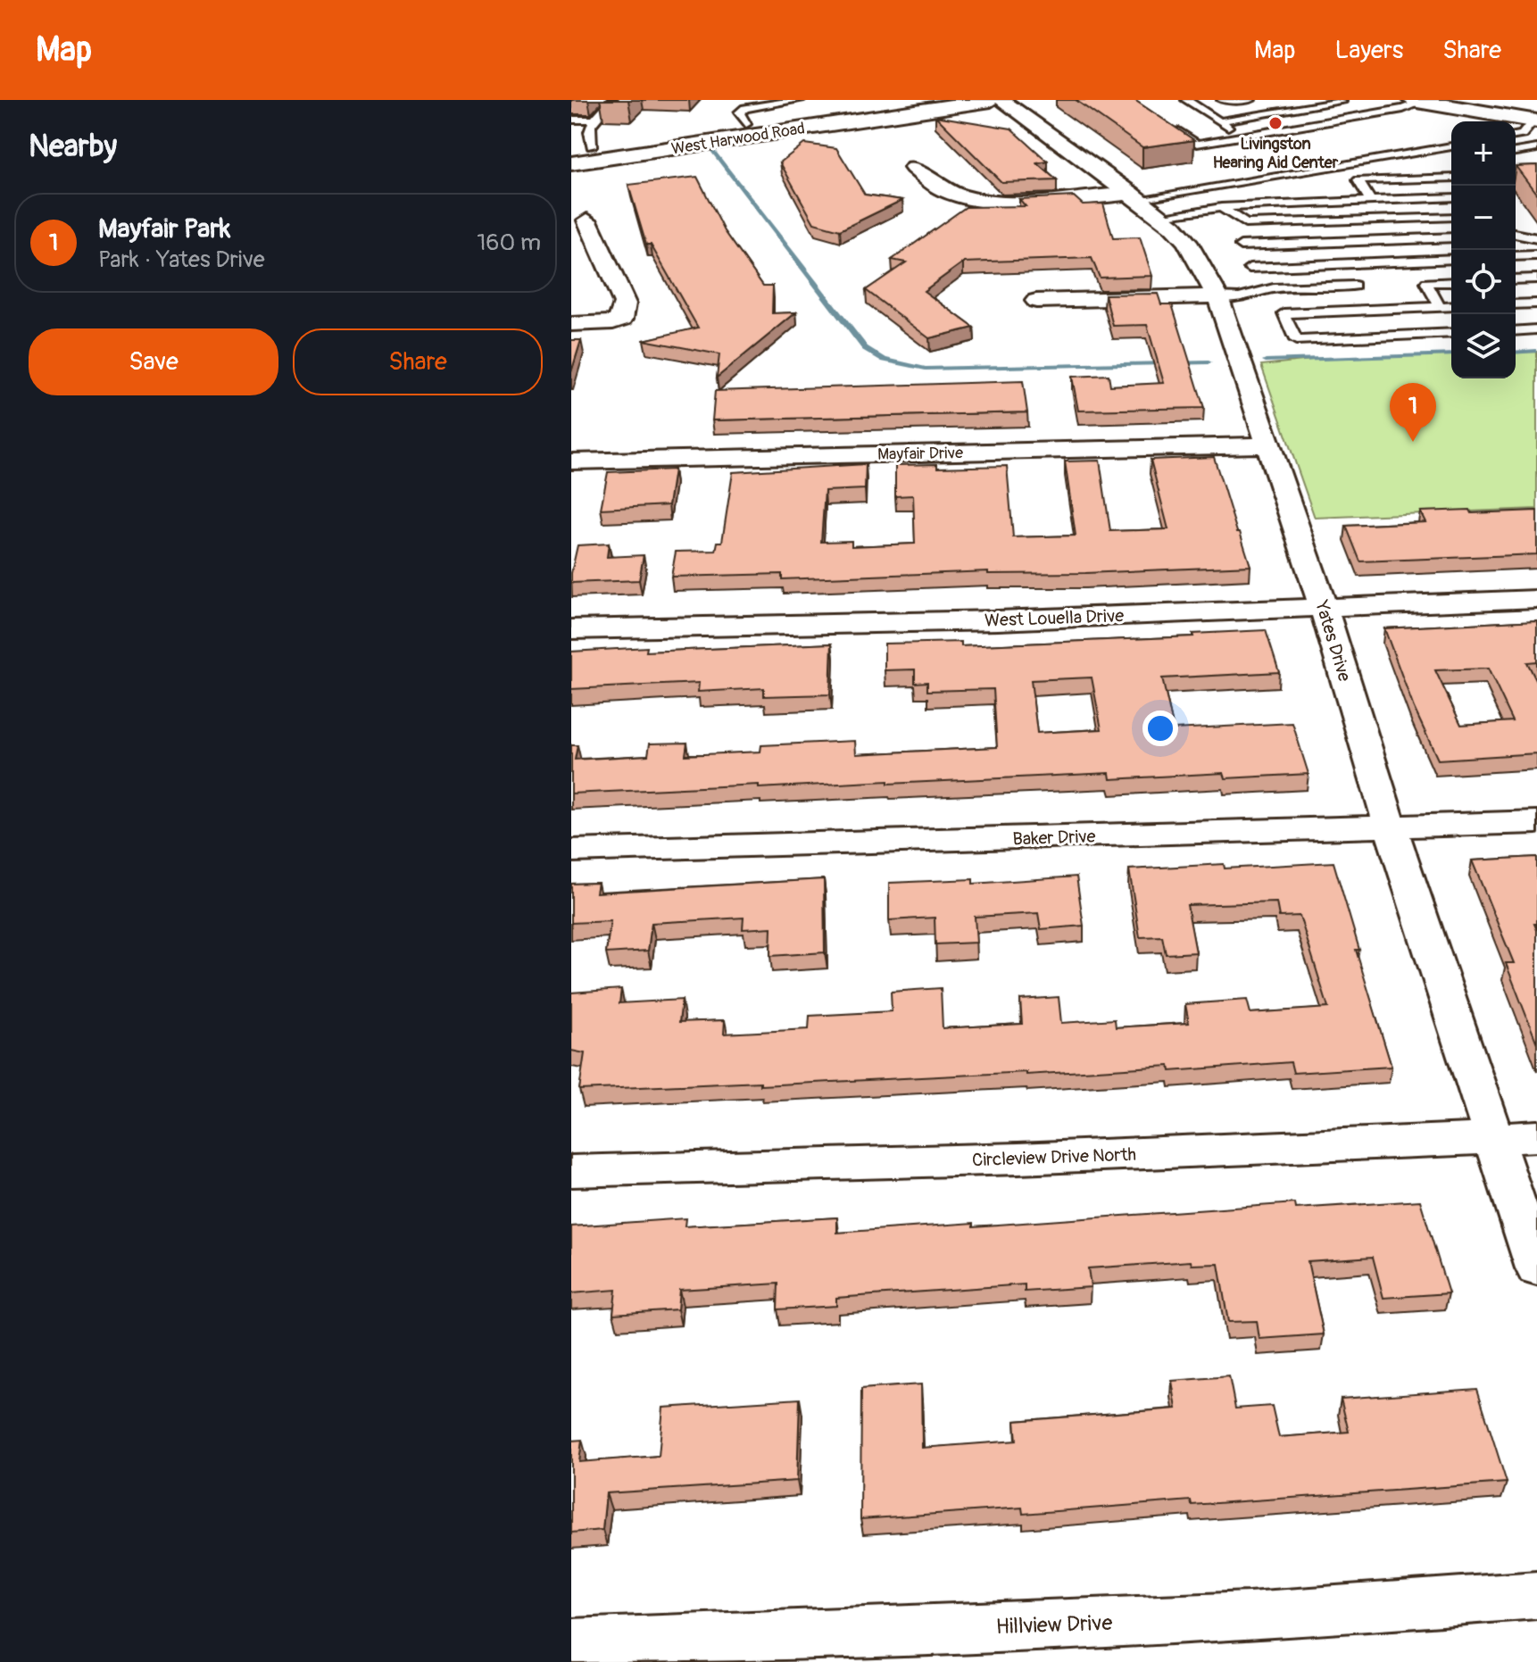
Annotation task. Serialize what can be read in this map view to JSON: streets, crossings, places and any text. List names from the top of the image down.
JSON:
{
  "streets": {
    "main road": ["West Harwood Road"],
    "street": [
      "Mayfair Drive",
      "West Louella Drive",
      "Yates Drive",
      "Baker Drive",
      "Circleview Drive North",
      "Hillview Drive"
    ]
  },
  "crossings": [
    ["Mayfair Drive", "Yates Drive"],
    ["West Louella Drive", "Yates Drive"],
    ["Yates Drive", "Baker Drive"],
    ["Yates Drive", "Circleview Drive North"]
  ],
  "places": ["Livingston Hearing Aid Center"],
  "page": {
    "header": "Map",
    "nav": ["Map", "Layers", "Share"],
    "heading": "Nearby",
    "map_buttons": ["+", "−"],
    "list": [
      {
        "mark": "1",
        "name": "Mayfair Park",
        "note": "Park · Yates Drive",
        "value": "160 m"
      }
    ],
    "buttons": ["Save", "Share"],
    "pins": "1"
  }
}
